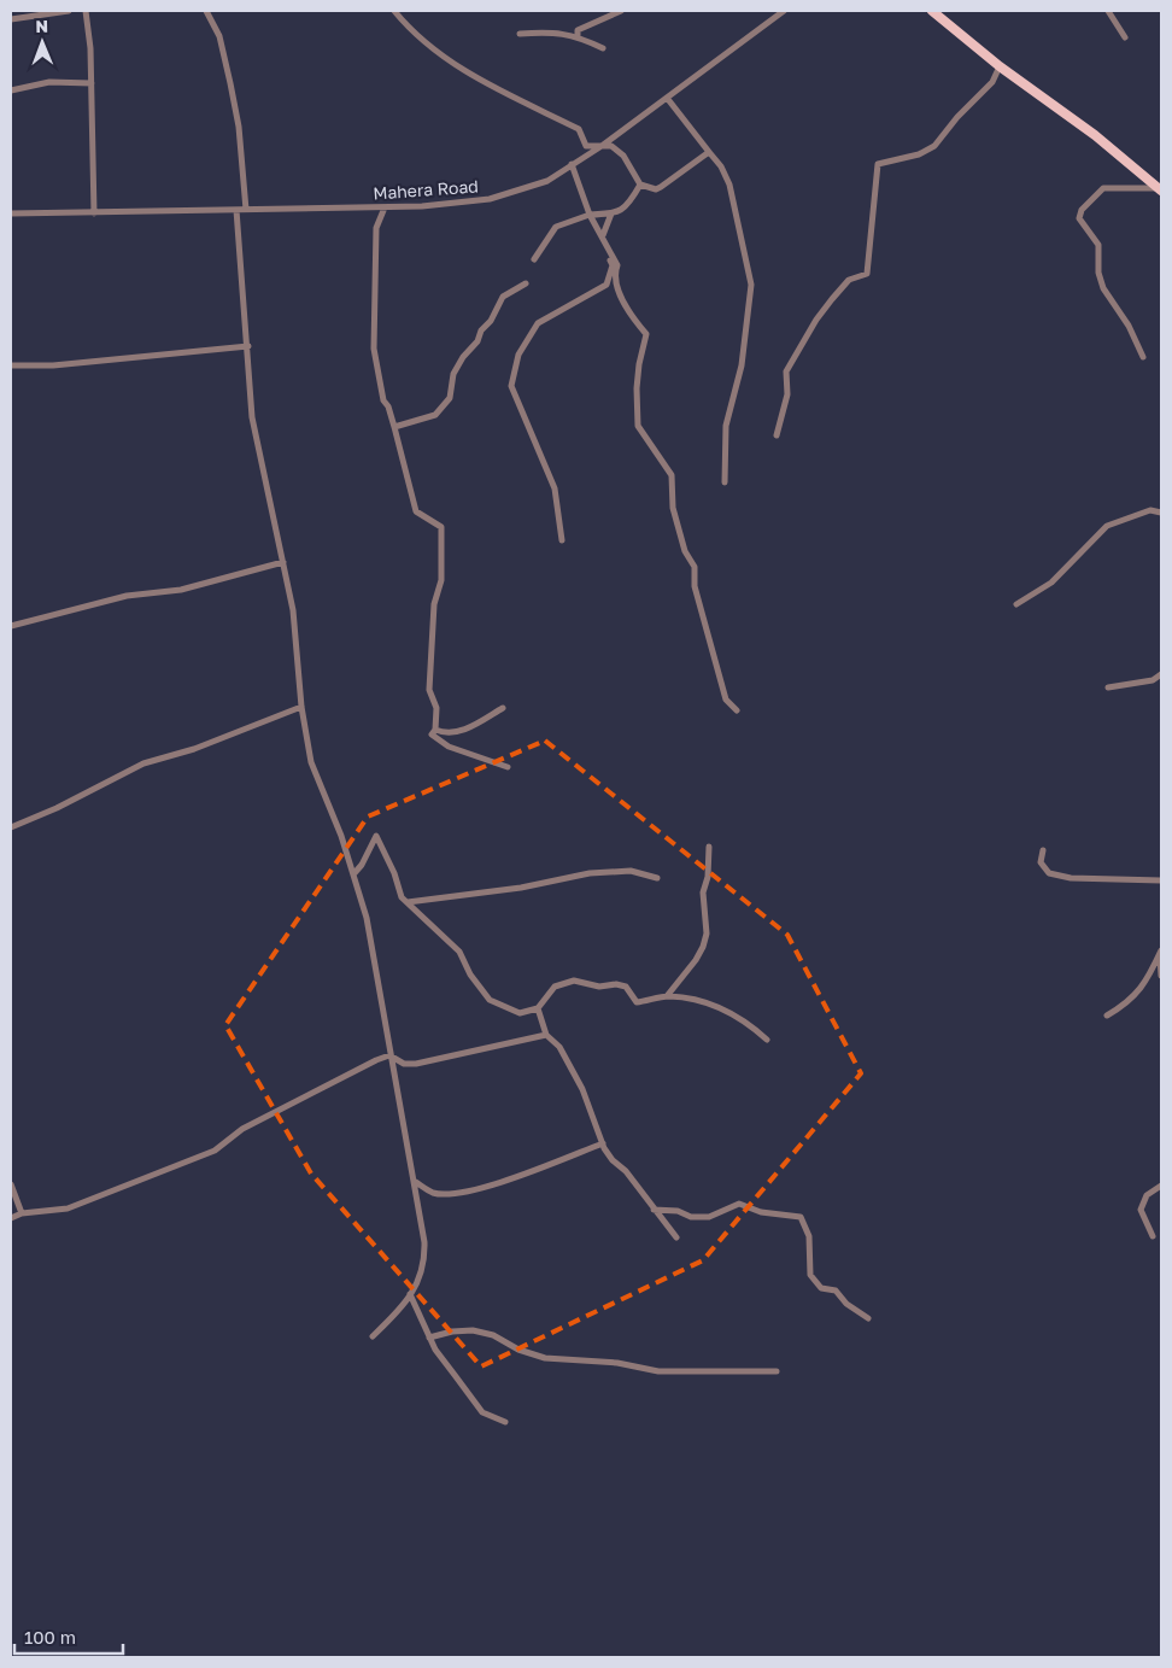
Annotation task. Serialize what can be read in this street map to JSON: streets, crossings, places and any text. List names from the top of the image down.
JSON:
{
  "streets": {
    "street": ["Mahera Road"]
  },
  "scale_bar": "100 m",
  "north": "top"
}
